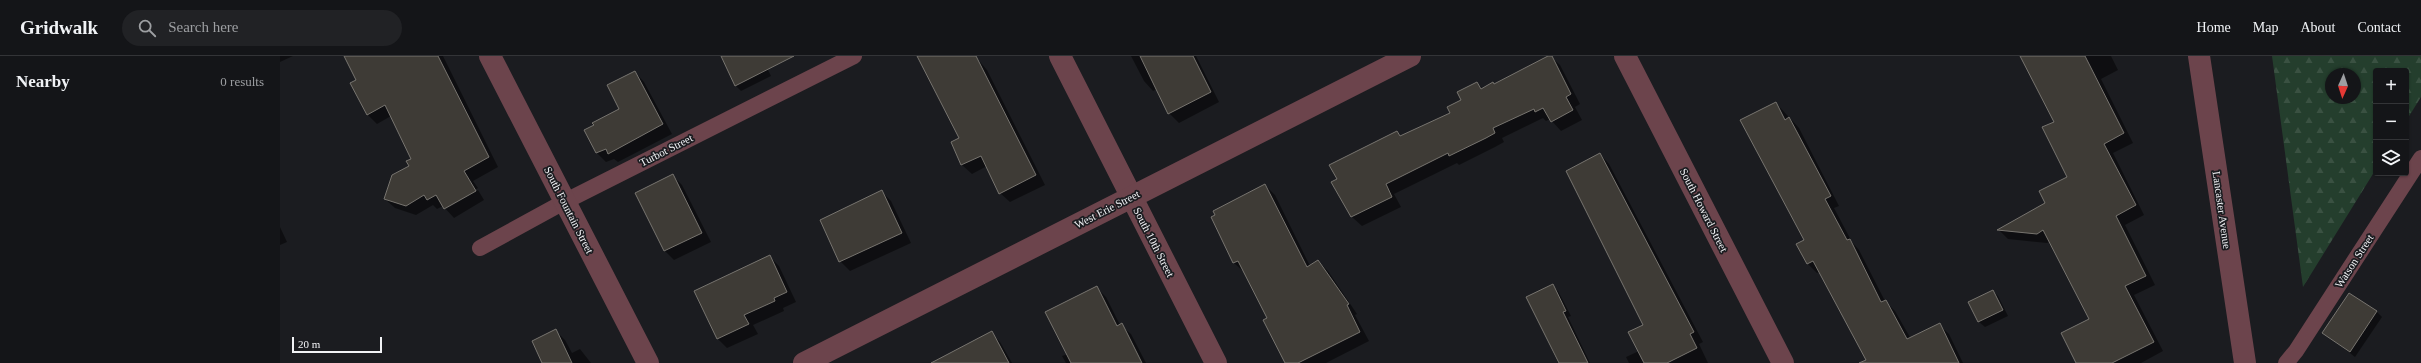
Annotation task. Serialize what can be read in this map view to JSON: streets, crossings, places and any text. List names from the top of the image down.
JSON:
{
  "streets": {
    "street": [
      "West Erie Street",
      "South Fountain Street",
      "South Howard Street",
      "Lancaster Avenue",
      "South 10th Street"
    ],
    "lane": ["Turbot Street", "Watson Street"]
  },
  "crossings": [
    ["Turbot Street", "South Fountain Street"],
    ["West Erie Street", "South 10th Street"]
  ],
  "scale_bar": "20 m",
  "north": "bottom",
  "page": {
    "header": "Gridwalk",
    "search": "Search here",
    "nav": [
      "Home",
      "Map",
      "About",
      "Contact"
    ],
    "heading": ["Nearby", "0 results"],
    "map_buttons": ["+", "−"],
    "scale": "20 m"
  }
}
